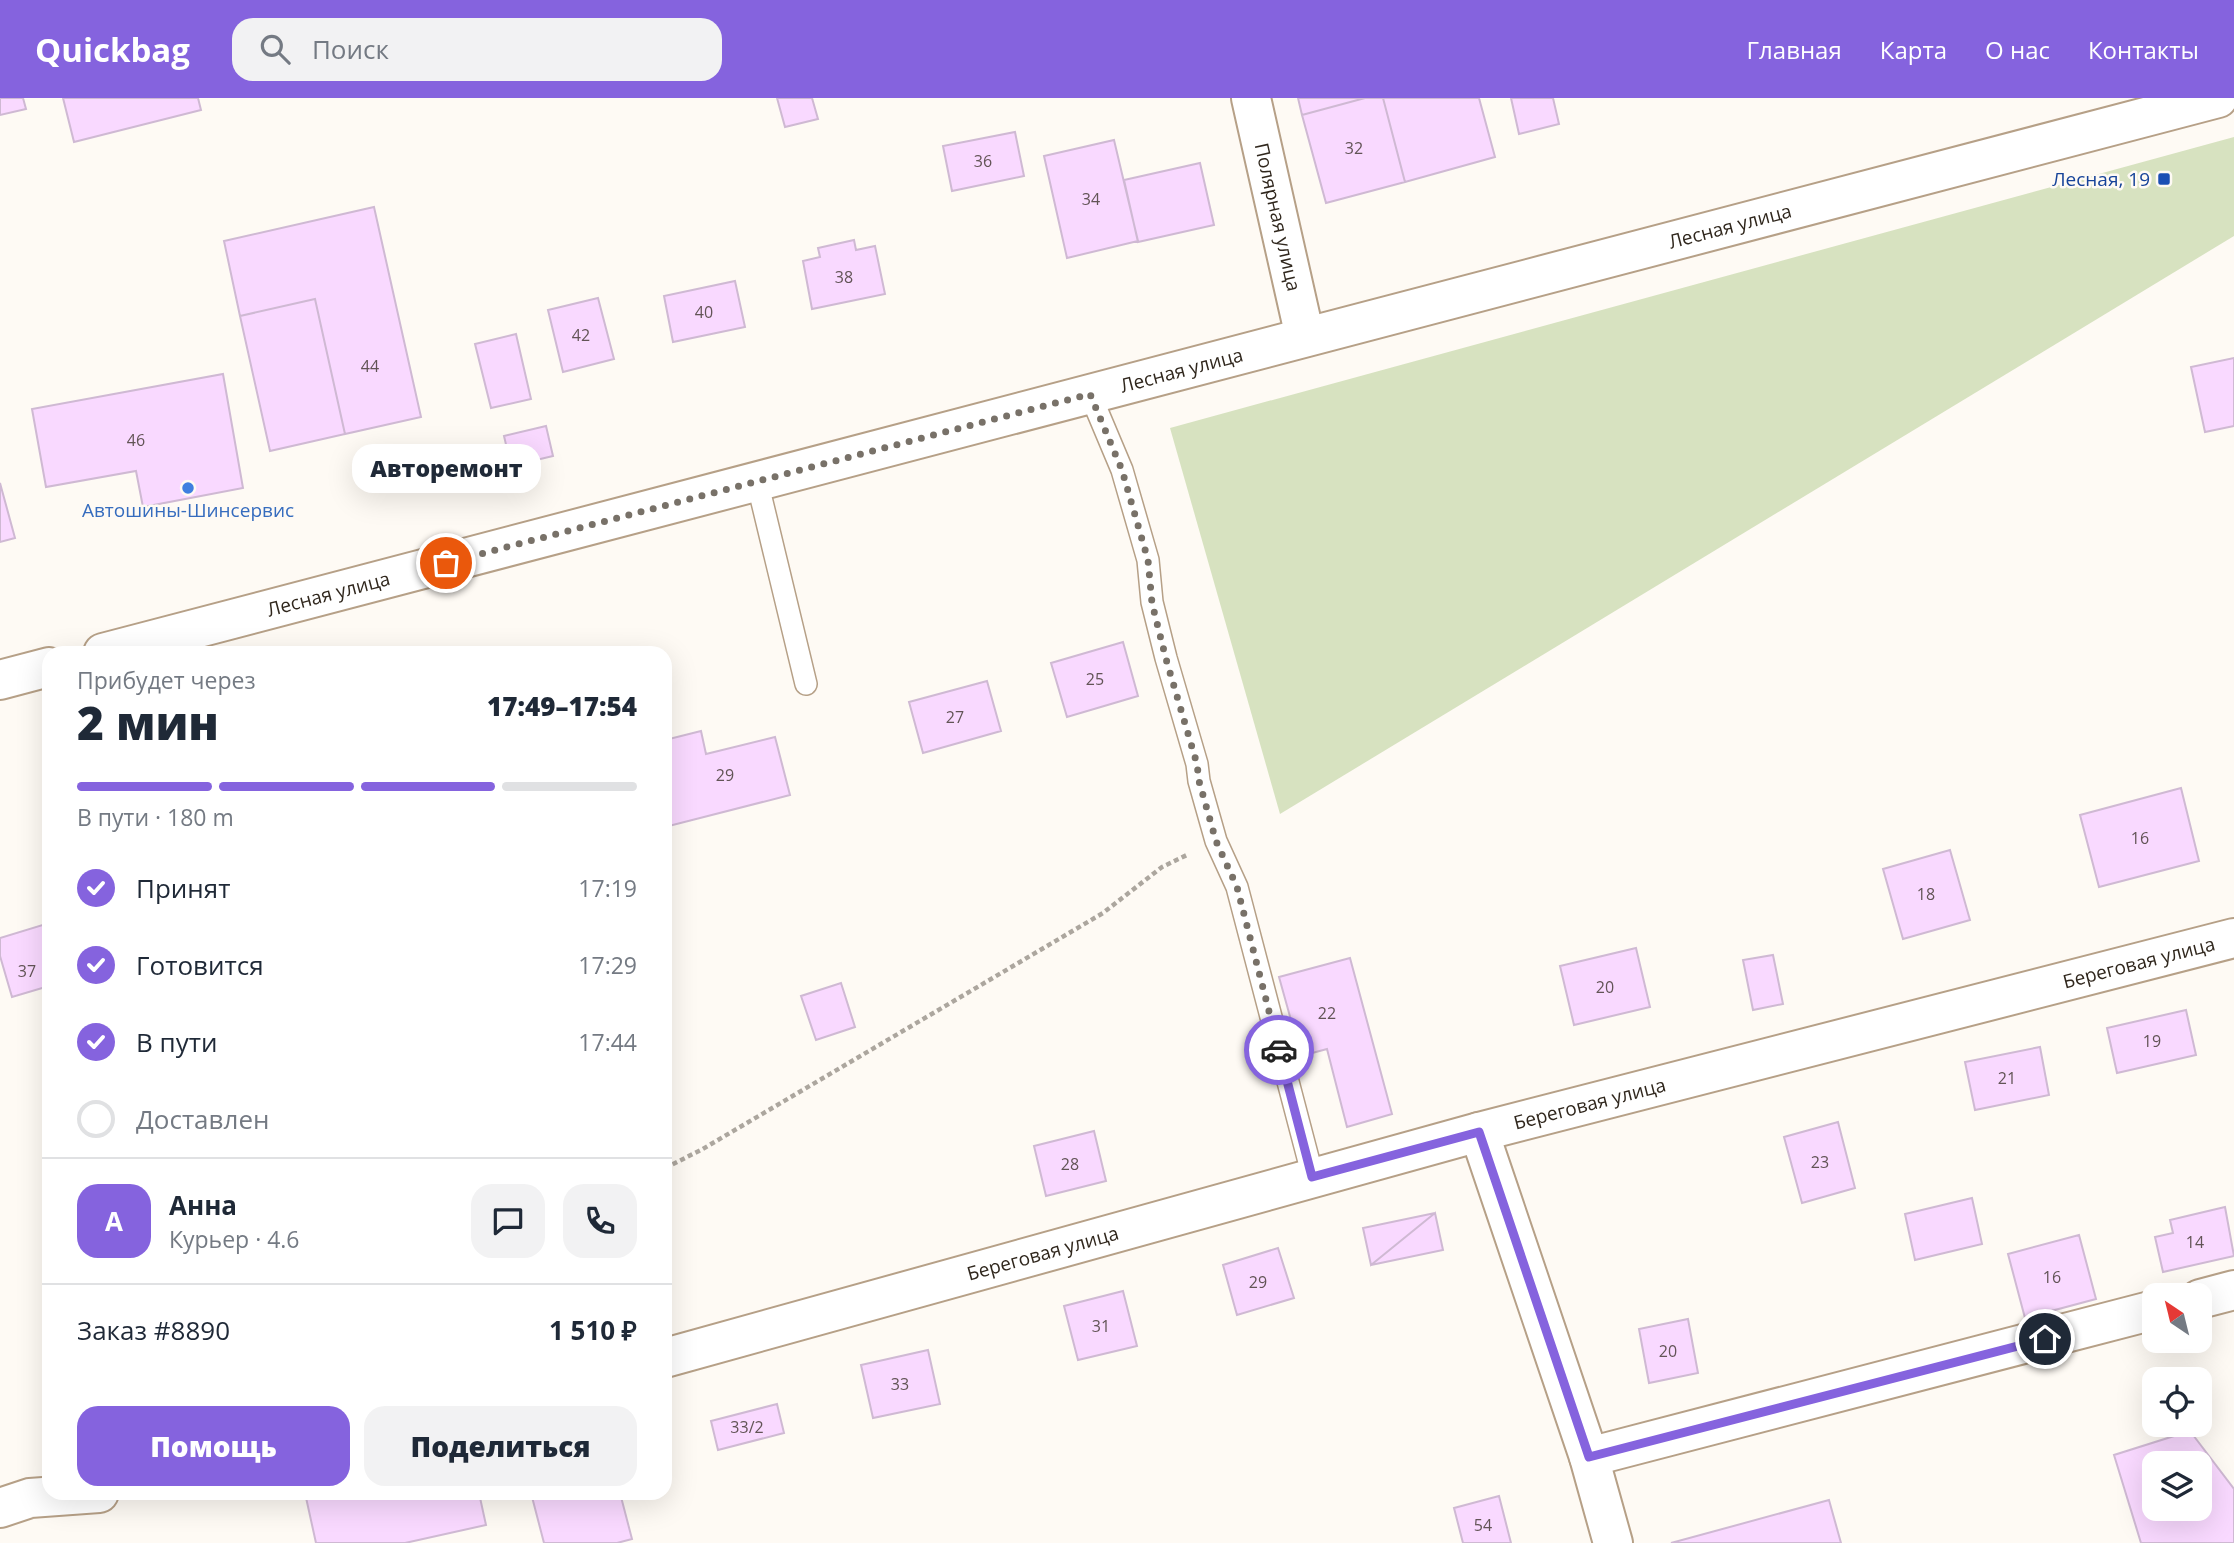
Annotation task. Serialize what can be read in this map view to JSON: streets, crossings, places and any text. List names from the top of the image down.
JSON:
{
  "streets": {
    "street": ["Полярная улица", "Лесная улица", "Береговая улица"]
  },
  "crossings": [
    ["Полярная улица", "Лесная улица"]
  ],
  "places": {
    "transit": ["Лесная, 19"],
    "other": ["Автошины-Шинсервис", "Авторемонт"]
  },
  "house_numbers": [
    "32",
    "36",
    "34",
    "38",
    "40",
    "42",
    "44",
    "46",
    "25",
    "27",
    "29",
    "16",
    "18",
    "37",
    "20",
    "22",
    "19",
    "21",
    "23",
    "28",
    "14",
    "16",
    "29",
    "31",
    "20",
    "33",
    "33/2",
    "54"
  ],
  "north": "top left",
  "page": {
    "header": "Quickbag",
    "search": "Поиск",
    "nav": [
      "Главная",
      "Карта",
      "О нас",
      "Контакты"
    ],
    "bubble": "Авторемонт",
    "heading": ["2 мин", "Прибудет через", "17:49–17:54"],
    "panel": [
      "Анна",
      "Курьер · 4.6",
      "Заказ #8890",
      "1 510 ₽"
    ],
    "bar": "В пути · 180 m",
    "list": [
      ["Принят", "17:19"],
      ["Готовится", "17:29"],
      ["В пути", "17:44"],
      "Доставлен"
    ],
    "round": "А",
    "buttons": ["Помощь", "Поделиться"]
  }
}
